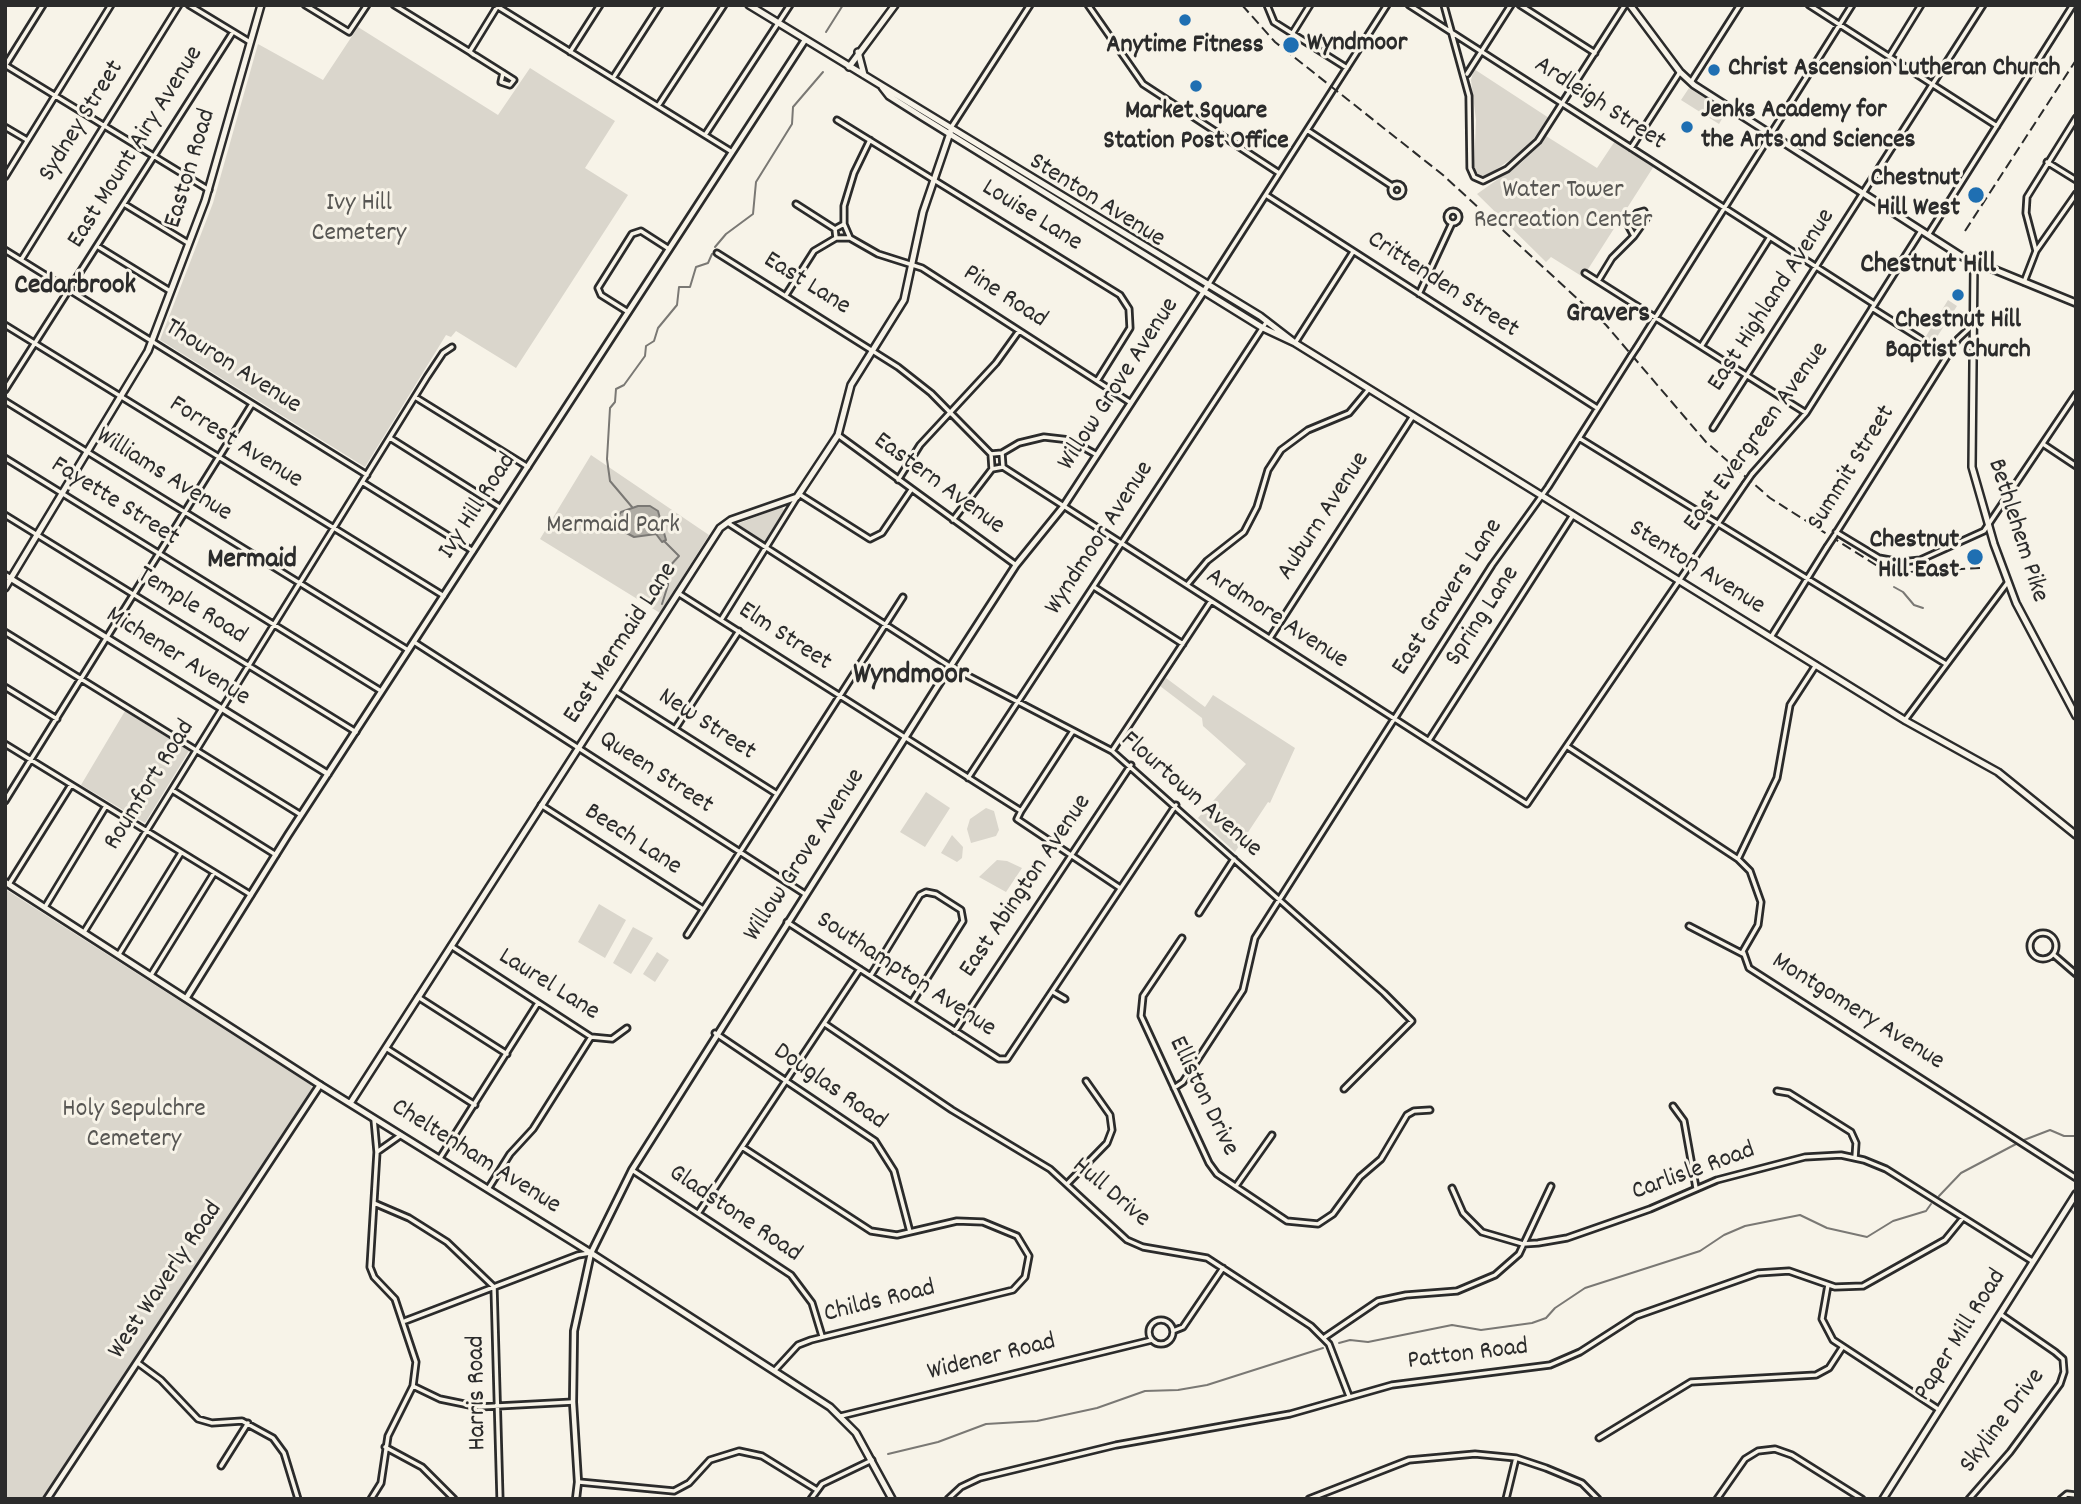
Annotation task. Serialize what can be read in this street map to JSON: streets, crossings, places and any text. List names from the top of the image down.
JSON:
{
  "streets": {
    "main road": [
      "Easton Road",
      "Stenton Avenue",
      "Bethlehem Pike",
      "East Mermaid Lane",
      "Cheltenham Avenue",
      "Paper Mill Road"
    ],
    "street": [
      "Ardleigh Street",
      "Sydney Street",
      "East Mount Airy Avenue",
      "Louise Lane",
      "East Lane",
      "Crittenden Street",
      "Pine Road",
      "East Highland Avenue",
      "Thouron Avenue",
      "Willow Grove Avenue",
      "East Evergreen Avenue",
      "Forrest Avenue",
      "Summit Street",
      "Williams Avenue",
      "Eastern Avenue",
      "Fayette Street",
      "Ivy Hill Road",
      "Auburn Avenue",
      "Wyndmoor Avenue",
      "East Gravers Lane",
      "Temple Road",
      "Spring Lane",
      "Ardmore Avenue",
      "Elm Street",
      "Michener Avenue",
      "New Street",
      "Queen Street",
      "Roumfort Road",
      "Flourtown Avenue",
      "Beech Lane",
      "East Abington Avenue",
      "Southampton Avenue",
      "Laurel Lane",
      "Montgomery Avenue",
      "Douglas Road",
      "Elliston Drive",
      "Carlisle Road",
      "Hull Drive",
      "Gladstone Road",
      "West Waverly Road",
      "Childs Road",
      "Patton Road",
      "Widener Road",
      "Harris Road",
      "Skyline Drive"
    ]
  },
  "crossings": [
    ["Ardleigh Street", "East Highland Avenue"],
    ["Ardleigh Street", "East Evergreen Avenue"],
    ["Ardleigh Street", "East Gravers Lane"],
    ["Sydney Street", "Thouron Avenue"],
    ["East Mount Airy Avenue", "Thouron Avenue"],
    ["East Mount Airy Avenue", "Forrest Avenue"],
    ["Easton Road", "Thouron Avenue"],
    ["Easton Road", "Forrest Avenue"],
    ["Easton Road", "Williams Avenue"],
    ["Easton Road", "Fayette Street"],
    ["Easton Road", "Temple Road"],
    ["Easton Road", "Michener Avenue"],
    ["Stenton Avenue", "Willow Grove Avenue"],
    ["Stenton Avenue", "East Evergreen Avenue"],
    ["Stenton Avenue", "Summit Street"],
    ["Stenton Avenue", "Ivy Hill Road"],
    ["Stenton Avenue", "Auburn Avenue"],
    ["Stenton Avenue", "Wyndmoor Avenue"],
    ["Stenton Avenue", "East Gravers Lane"],
    ["Stenton Avenue", "Spring Lane"],
    ["Louise Lane", "Pine Road"],
    ["Crittenden Street", "East Gravers Lane"],
    ["Pine Road", "Willow Grove Avenue"],
    ["Thouron Avenue", "Roumfort Road"],
    ["Willow Grove Avenue", "Eastern Avenue"],
    ["Willow Grove Avenue", "Ardmore Avenue"],
    ["Willow Grove Avenue", "Elm Street"],
    ["Willow Grove Avenue", "Queen Street"],
    ["Willow Grove Avenue", "Flourtown Avenue"],
    ["Willow Grove Avenue", "Southampton Avenue"],
    ["Willow Grove Avenue", "Douglas Road"],
    ["Willow Grove Avenue", "Cheltenham Avenue"],
    ["Willow Grove Avenue", "Gladstone Road"],
    ["East Evergreen Avenue", "Ardmore Avenue"],
    ["East Evergreen Avenue", "Montgomery Avenue"],
    ["Forrest Avenue", "Ivy Hill Road"],
    ["Forrest Avenue", "Roumfort Road"],
    ["Summit Street", "Bethlehem Pike"],
    ["Williams Avenue", "Ivy Hill Road"],
    ["Williams Avenue", "Roumfort Road"],
    ["Fayette Street", "Ivy Hill Road"],
    ["Fayette Street", "Roumfort Road"],
    ["Ivy Hill Road", "Temple Road"],
    ["Ivy Hill Road", "Michener Avenue"],
    ["Ivy Hill Road", "Queen Street"],
    ["Ivy Hill Road", "Cheltenham Avenue"],
    ["Auburn Avenue", "Ardmore Avenue"],
    ["Wyndmoor Avenue", "Ardmore Avenue"],
    ["Wyndmoor Avenue", "Elm Street"],
    ["Wyndmoor Avenue", "Flourtown Avenue"],
    ["East Gravers Lane", "Ardmore Avenue"],
    ["East Gravers Lane", "Flourtown Avenue"],
    ["East Gravers Lane", "Elliston Drive"],
    ["Temple Road", "Roumfort Road"],
    ["Spring Lane", "Ardmore Avenue"],
    ["Elm Street", "East Mermaid Lane"],
    ["East Mermaid Lane", "New Street"],
    ["East Mermaid Lane", "Queen Street"],
    ["East Mermaid Lane", "Flourtown Avenue"],
    ["East Mermaid Lane", "Beech Lane"],
    ["East Mermaid Lane", "Laurel Lane"],
    ["East Mermaid Lane", "Cheltenham Avenue"],
    ["Michener Avenue", "Roumfort Road"],
    ["Roumfort Road", "Cheltenham Avenue"],
    ["Flourtown Avenue", "East Abington Avenue"],
    ["East Abington Avenue", "Southampton Avenue"],
    ["Douglas Road", "Childs Road"],
    ["Cheltenham Avenue", "West Waverly Road"],
    ["Cheltenham Avenue", "Childs Road"],
    ["Cheltenham Avenue", "Widener Road"],
    ["Carlisle Road", "Paper Mill Road"],
    ["Carlisle Road", "Patton Road"],
    ["Gladstone Road", "Childs Road"],
    ["Paper Mill Road", "Skyline Drive"]
  ],
  "districts": [
    "Chestnut Hill",
    "Cedarbrook",
    "Gravers",
    "Mermaid",
    "Wyndmoor"
  ],
  "parks": [
    "Water Tower Recreation Center",
    "Ivy Hill Cemetery",
    "Mermaid Park",
    "Holy Sepulchre Cemetery"
  ],
  "places": [
    "Anytime Fitness",
    "Wyndmoor",
    "Christ Ascension Lutheran Church",
    "Market Square Station Post Office",
    "Jenks Academy for the Arts and Sciences",
    "Chestnut Hill West",
    "Chestnut Hill Baptist Church",
    "Chestnut Hill East"
  ]
}
